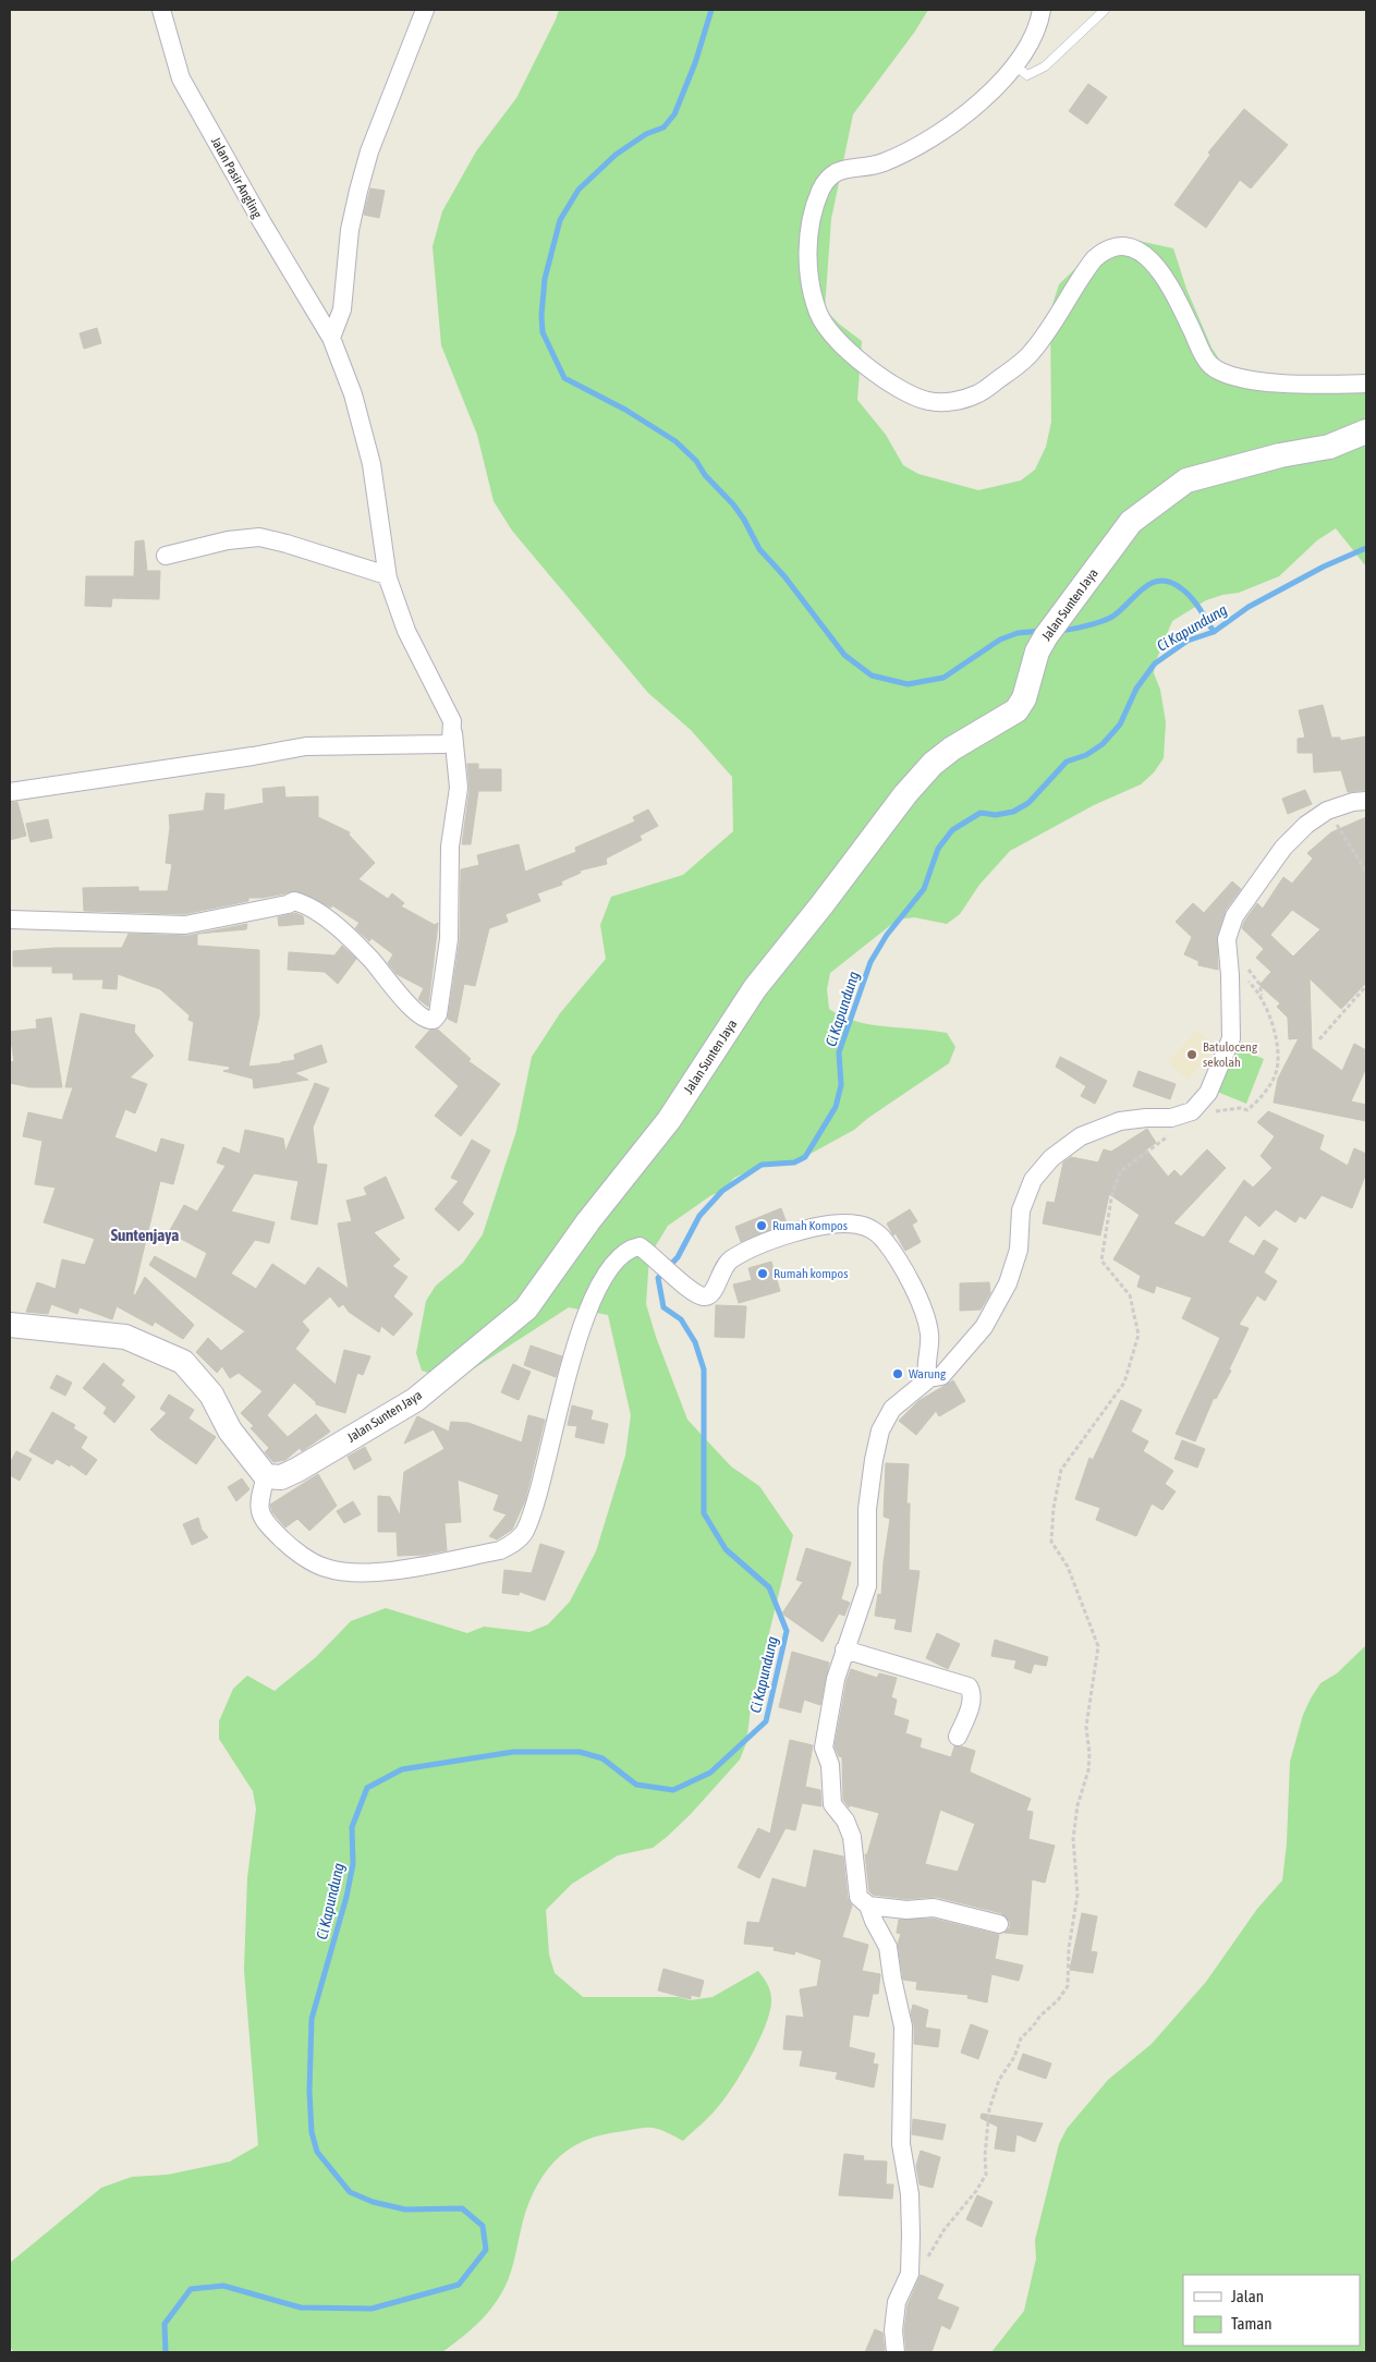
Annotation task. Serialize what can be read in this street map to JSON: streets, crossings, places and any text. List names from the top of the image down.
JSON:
{
  "streets": {
    "main road": ["Jalan Sunten Jaya"],
    "street": ["Jalan Pasir Angling"]
  },
  "districts": ["Suntenjaya"],
  "water": ["Ci Kapundung"],
  "places": [
    "Batuloceng sekolah",
    "Rumah Kompos",
    "Rumah kompos",
    "Warung"
  ],
  "legend": ["Jalan", "Taman"]
}
